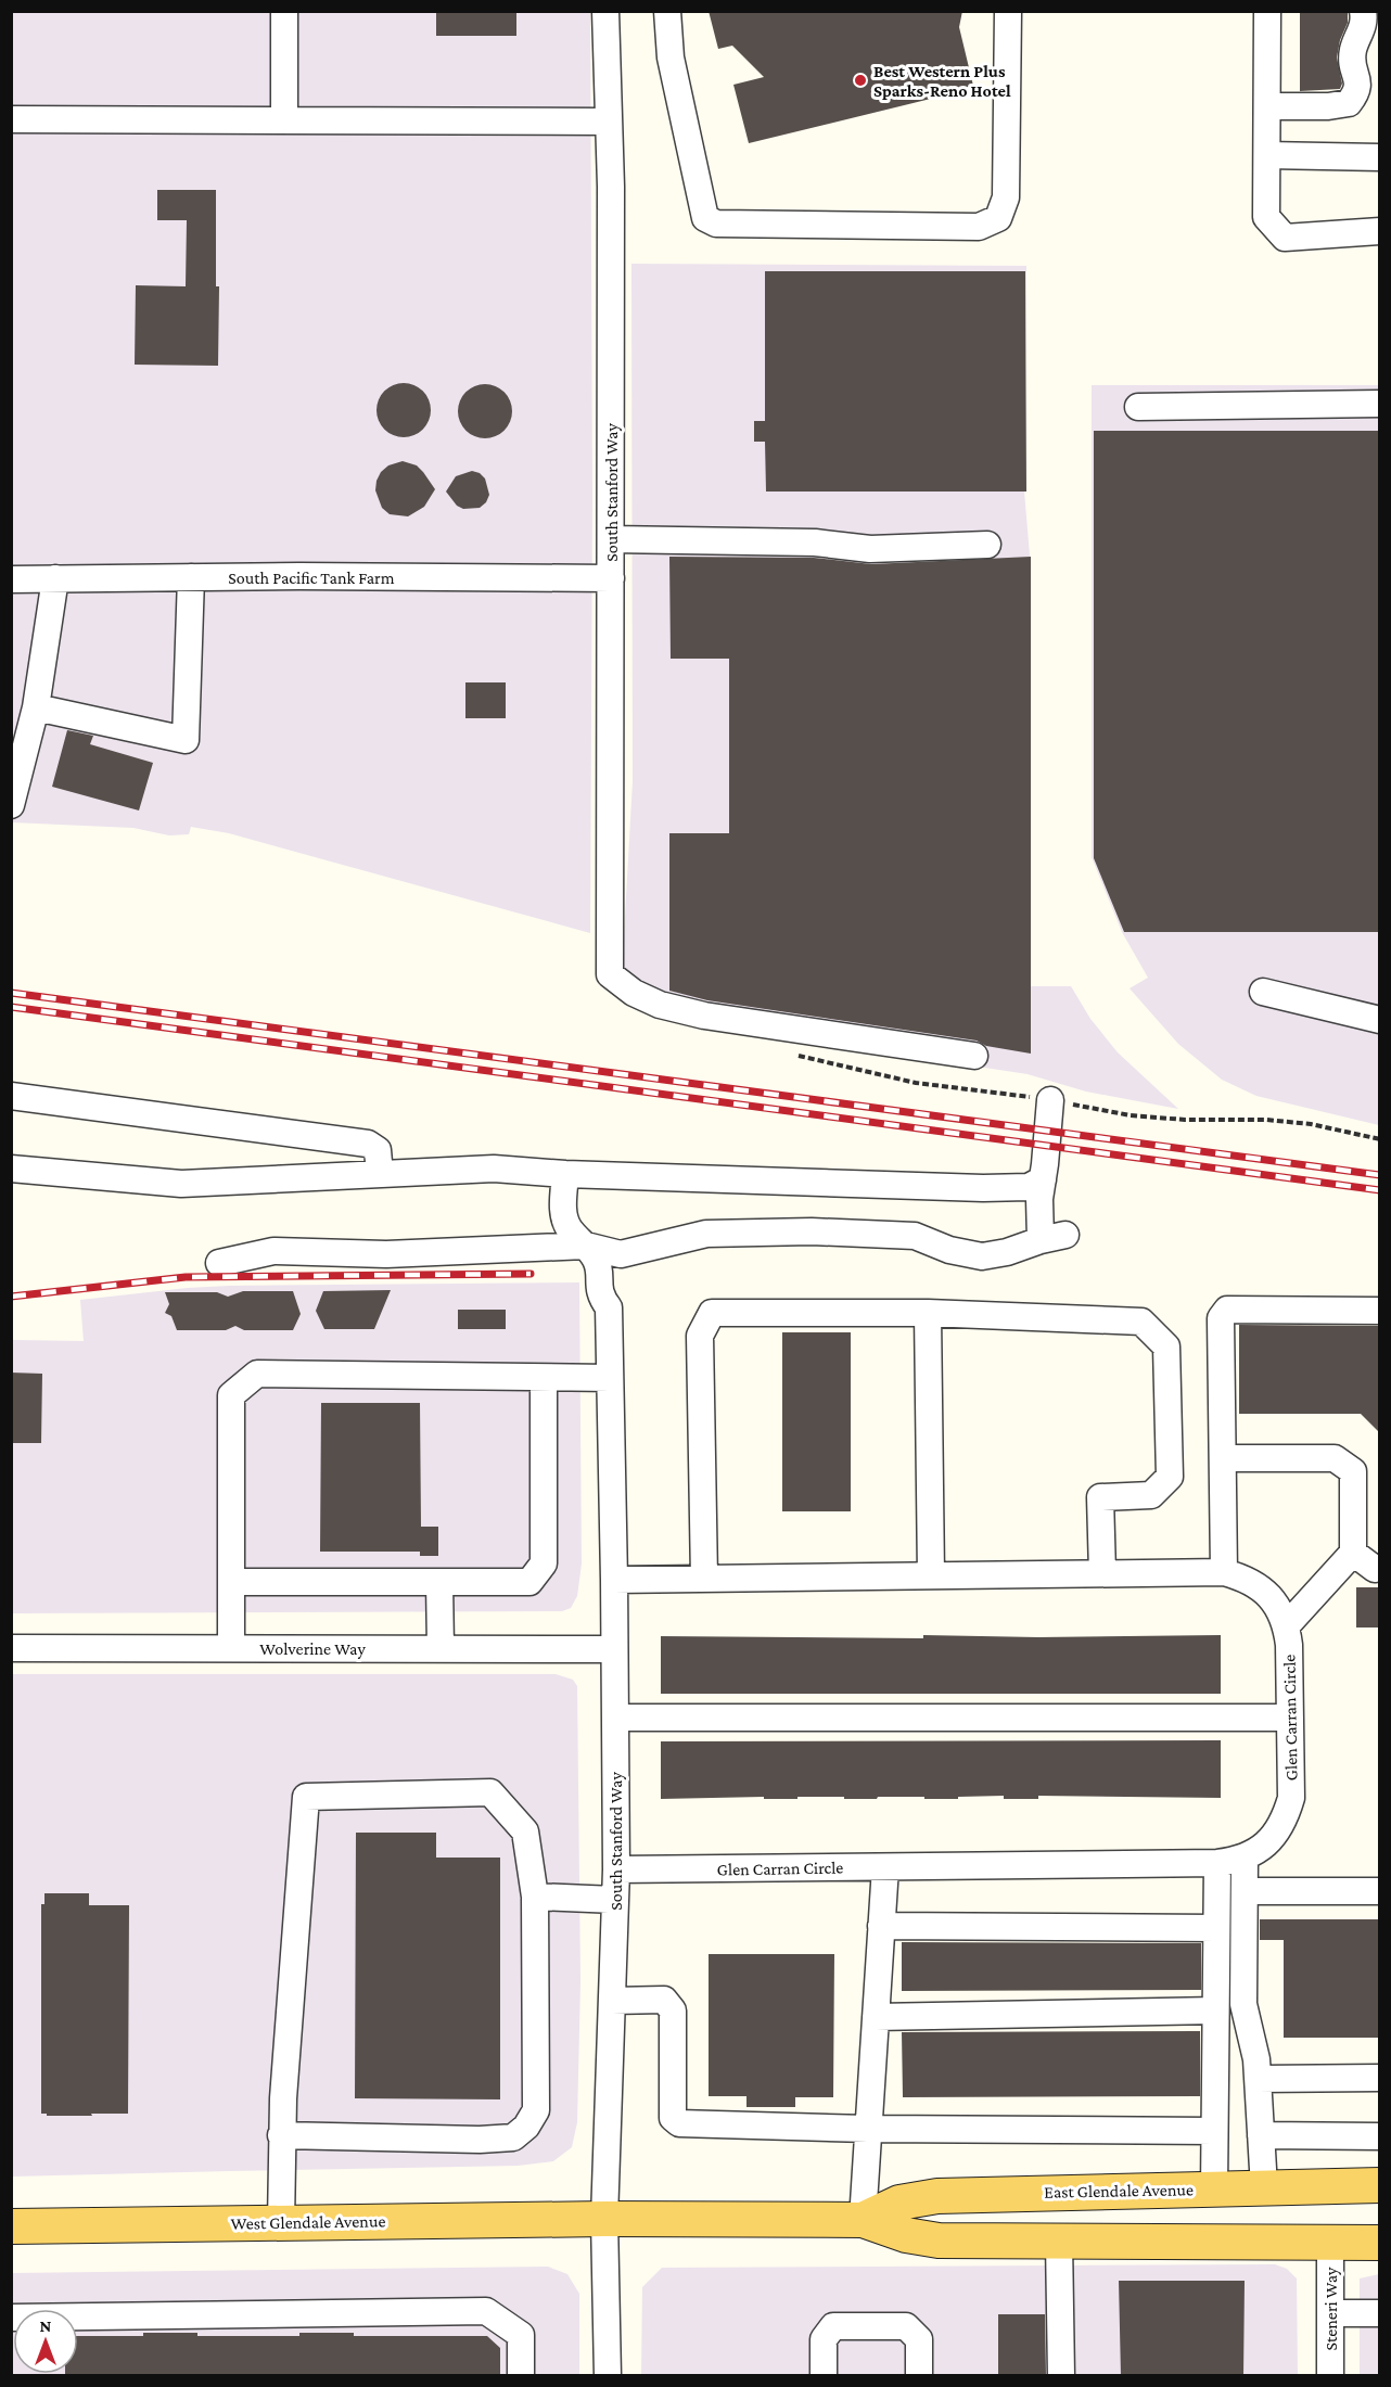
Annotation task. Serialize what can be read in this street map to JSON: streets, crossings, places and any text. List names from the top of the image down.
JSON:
{
  "streets": {
    "main road": ["East Glendale Avenue", "West Glendale Avenue"],
    "street": [
      "South Stanford Way",
      "South Pacific Tank Farm",
      "Wolverine Way",
      "Glen Carran Circle",
      "Steneri Way"
    ]
  },
  "crossings": [
    ["South Stanford Way", "South Pacific Tank Farm"],
    ["South Stanford Way", "Wolverine Way"],
    ["South Stanford Way", "Glen Carran Circle"],
    ["South Stanford Way", "East Glendale Avenue"],
    ["South Stanford Way", "West Glendale Avenue"],
    ["East Glendale Avenue", "West Glendale Avenue"],
    ["East Glendale Avenue", "Steneri Way"]
  ],
  "places": ["Best Western Plus Sparks-Reno Hotel"],
  "north": "top"
}
